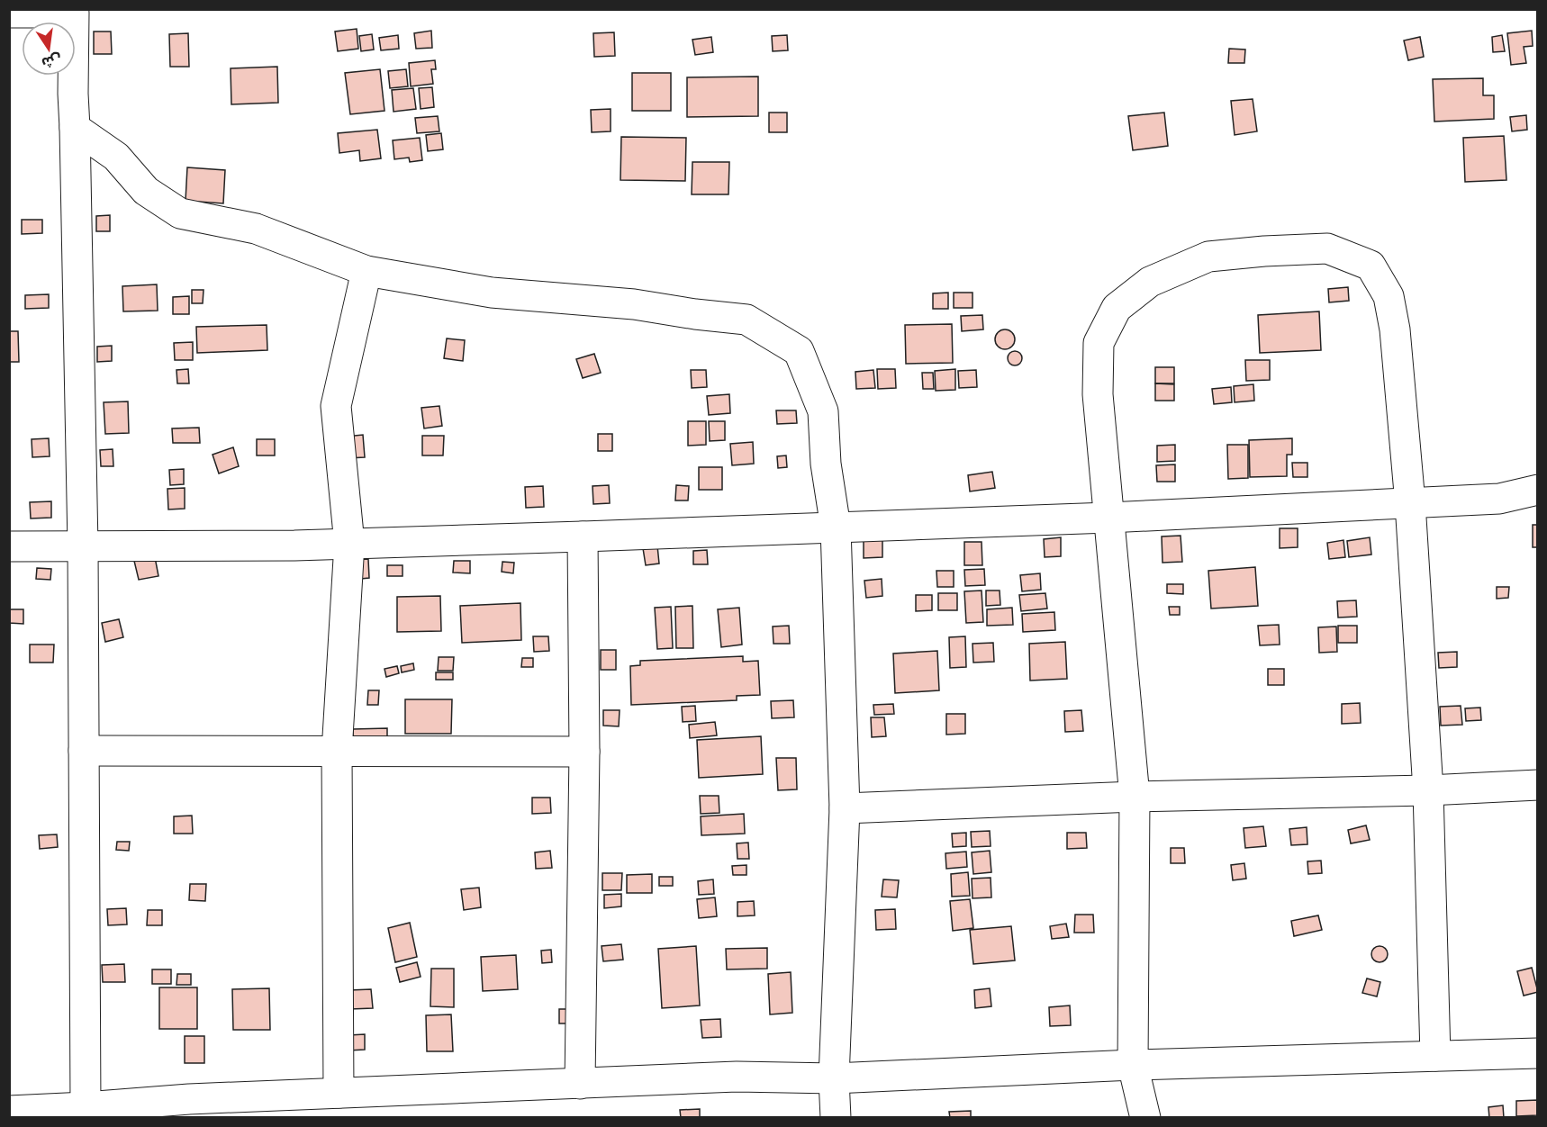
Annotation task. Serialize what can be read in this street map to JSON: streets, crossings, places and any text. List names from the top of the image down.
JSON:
{
  "north": "bottom"
}
